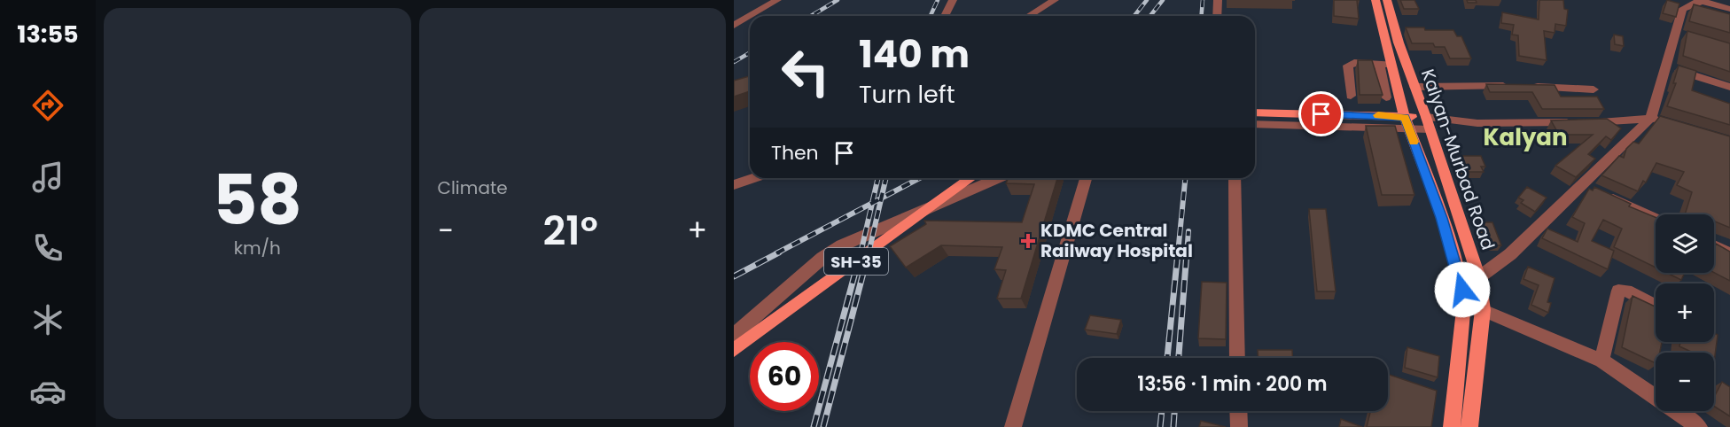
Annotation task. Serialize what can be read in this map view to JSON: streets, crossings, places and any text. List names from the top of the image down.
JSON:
{
  "streets": {
    "main road": ["Kalyan-Murbad Road", "SH-35"]
  },
  "districts": ["Kalyan"],
  "places": {
    "health": ["KDMC Central Railway Hospital"]
  },
  "page": {
    "tabs": "13:55",
    "tile": [
      ["58", "km/h"],
      "Climate"
    ],
    "turn": ["140 m", "Turn left"],
    "then": "Then",
    "heat": ["−", "21°", "+"],
    "map_buttons": ["+", "−"],
    "limit": "60",
    "trip": "13:56 · 1 min · 200 m"
  }
}
